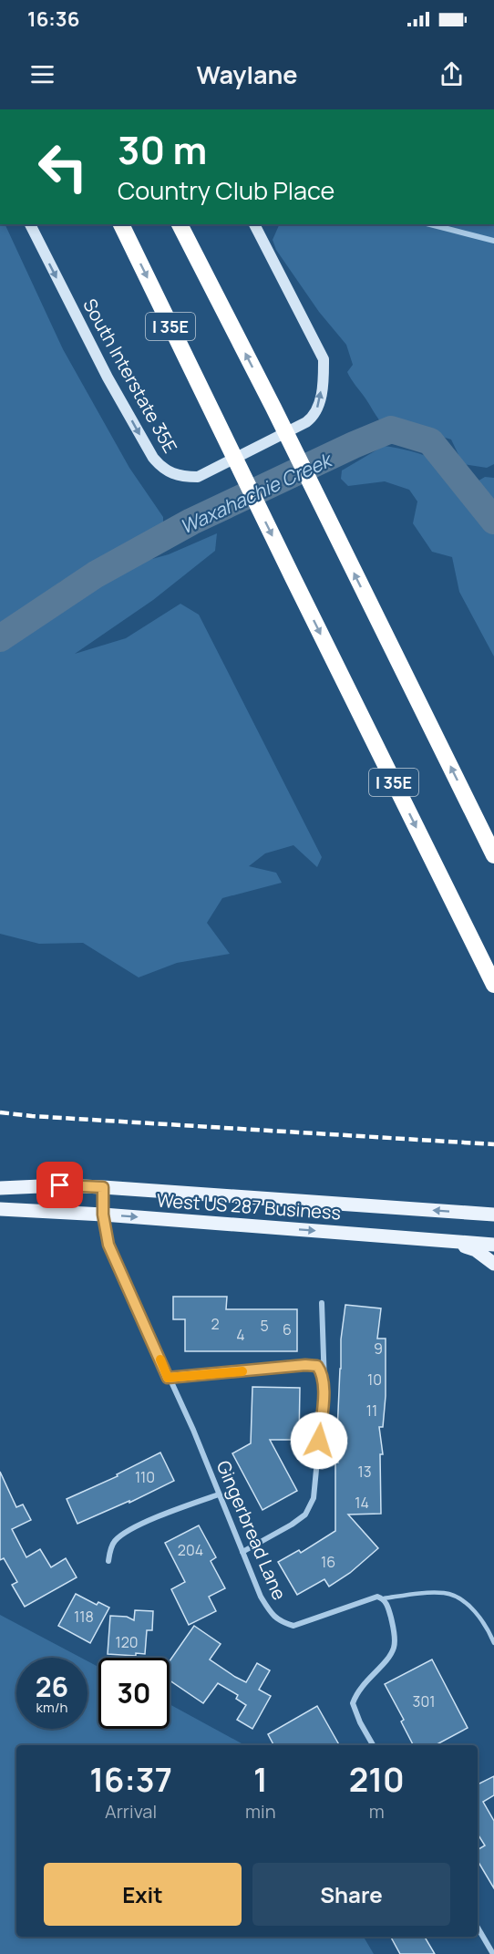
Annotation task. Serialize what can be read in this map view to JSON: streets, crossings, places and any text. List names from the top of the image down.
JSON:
{
  "streets": {
    "highway": ["I 35E"],
    "main road": ["South Interstate 35E", "West US 287 Business"],
    "street": ["Gingerbread Lane"]
  },
  "crossings": [
    ["West US 287 Business", "Gingerbread Lane"]
  ],
  "water": ["Waxahachie Creek"],
  "house_numbers": [
    "2",
    "5",
    "6",
    "4",
    "9",
    "10",
    "11",
    "13",
    "110",
    "14",
    "204",
    "16",
    "118",
    "120",
    "301"
  ],
  "page": {
    "status": "16:36",
    "header": "Waylane",
    "turn": ["30 m", "Country Club Place"],
    "speed": "26 km/h",
    "limit": "30",
    "eta": [
      "16:37",
      "Arrival",
      "1",
      "min",
      "210",
      "m"
    ],
    "buttons": ["Exit", "Share"]
  }
}
